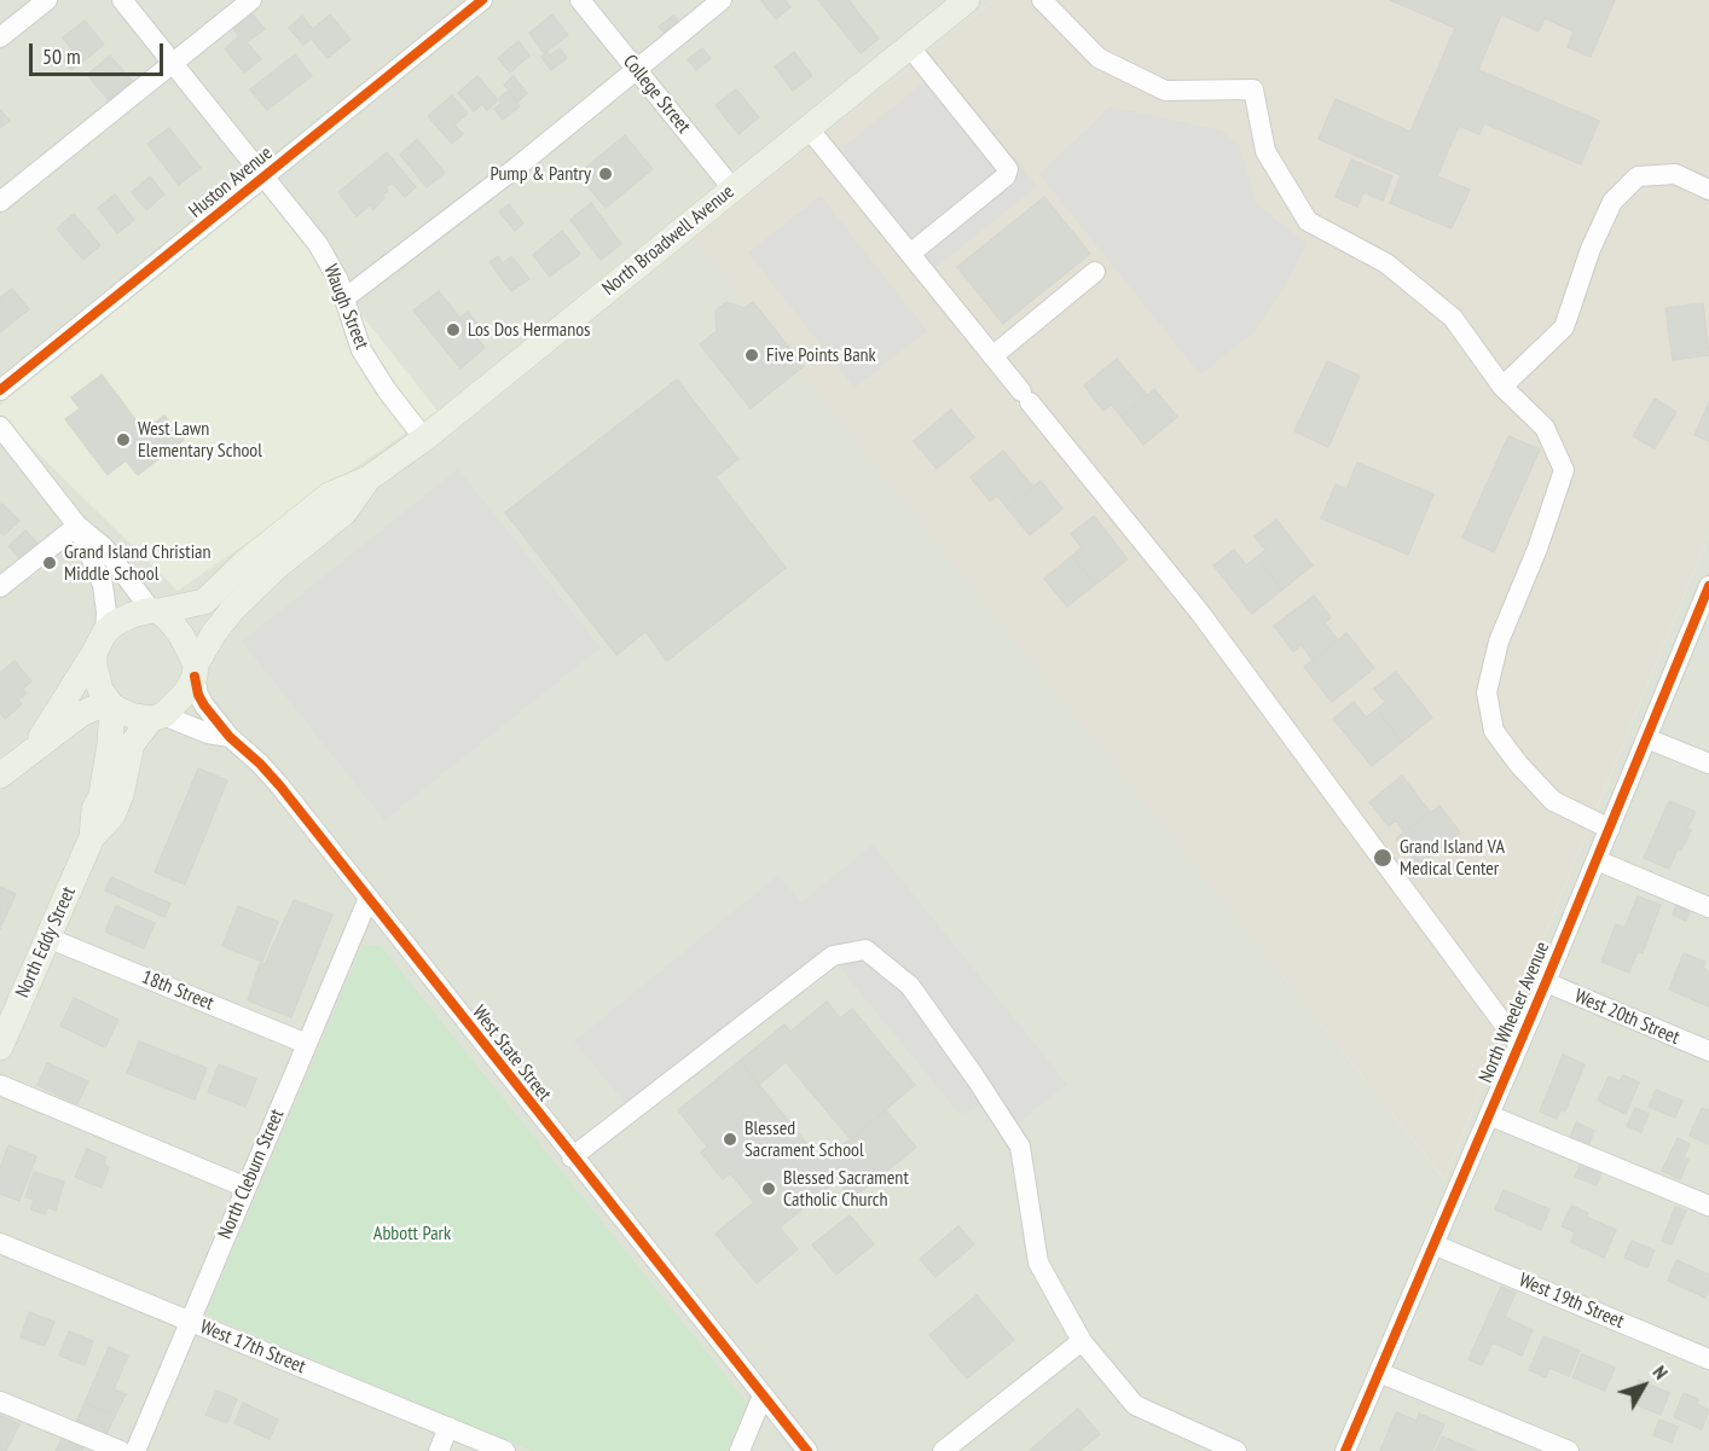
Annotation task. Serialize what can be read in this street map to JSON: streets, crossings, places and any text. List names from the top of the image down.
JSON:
{
  "streets": {
    "main road": ["North Broadwell Avenue", "North Eddy Street"],
    "street": [
      "College Street",
      "Huston Avenue",
      "Waugh Street",
      "18th Street",
      "North Wheeler Avenue",
      "West 20th Street",
      "West State Street",
      "North Cleburn Street",
      "West 19th Street",
      "West 17th Street"
    ]
  },
  "crossings": [
    ["College Street", "North Broadwell Avenue"],
    ["Huston Avenue", "Waugh Street"],
    ["North Broadwell Avenue", "Waugh Street"],
    ["North Broadwell Avenue", "North Eddy Street"],
    ["North Broadwell Avenue", "West State Street"],
    ["North Eddy Street", "18th Street"],
    ["North Eddy Street", "West State Street"],
    ["18th Street", "North Cleburn Street"],
    ["North Wheeler Avenue", "West 20th Street"],
    ["North Wheeler Avenue", "West 19th Street"],
    ["West State Street", "North Cleburn Street"],
    ["North Cleburn Street", "West 17th Street"]
  ],
  "parks": ["Abbott Park"],
  "places": [
    "Pump & Pantry",
    "Los Dos Hermanos",
    "Five Points Bank",
    "West Lawn Elementary School",
    "Grand Island Christian Middle School",
    "Grand Island VA Medical Center",
    "Blessed Sacrament School",
    "Blessed Sacrament Catholic Church"
  ],
  "scale_bar": "50 m",
  "north": "top right"
}
